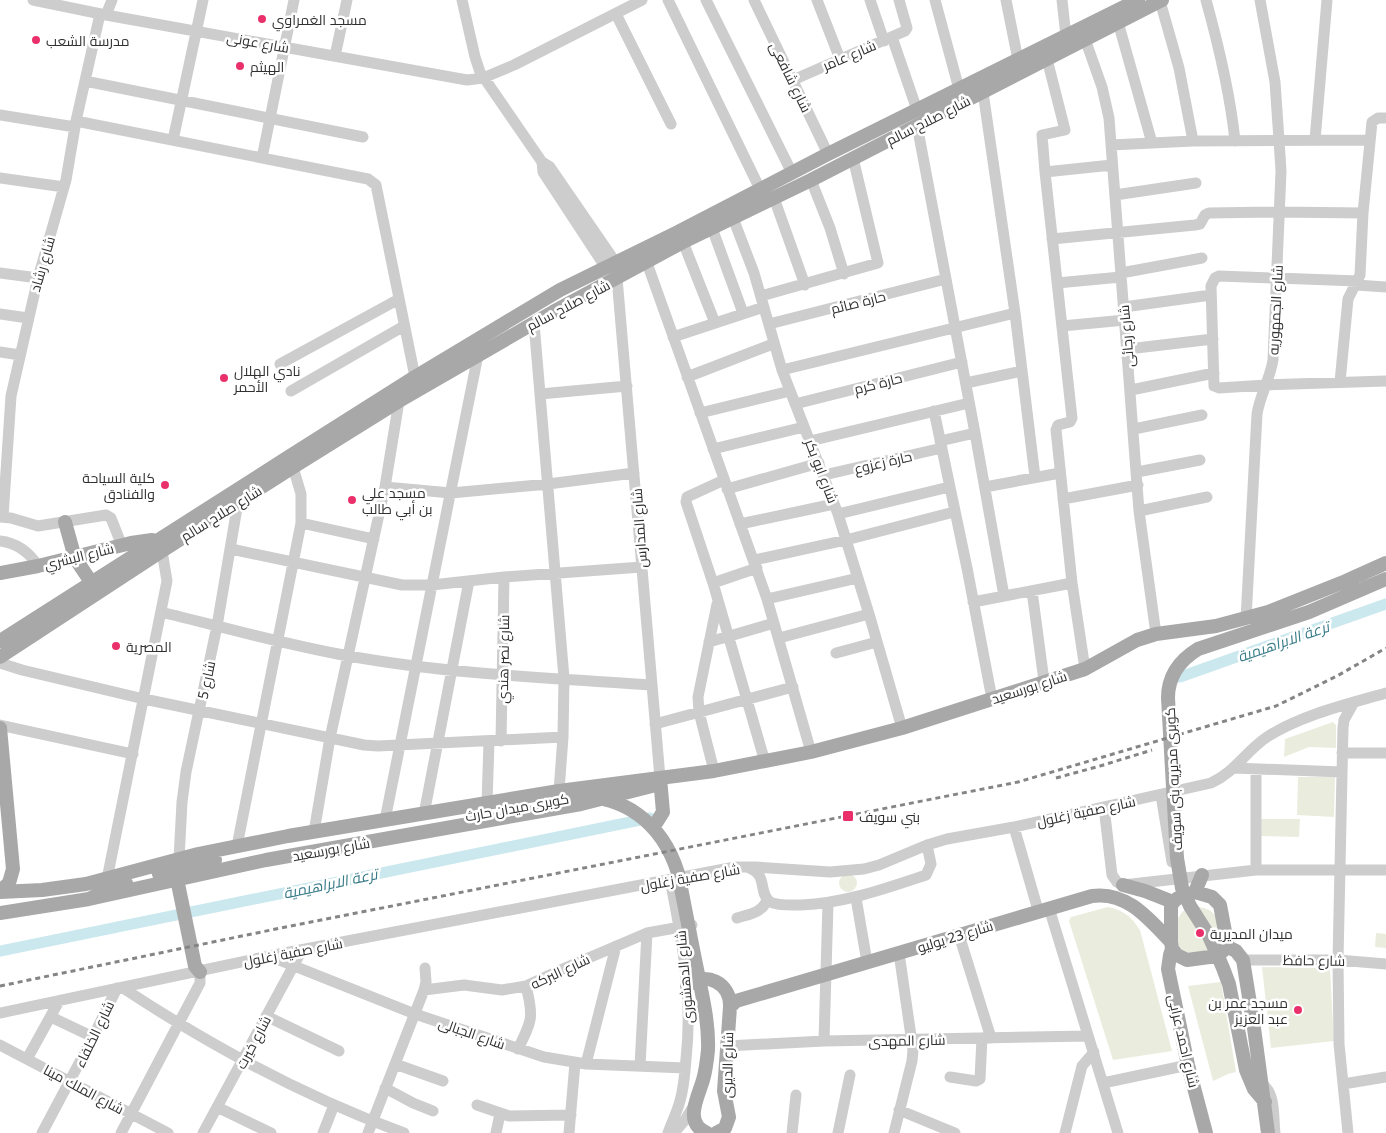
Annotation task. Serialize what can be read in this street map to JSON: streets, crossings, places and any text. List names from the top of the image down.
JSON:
{
  "streets": {
    "main road": [
      "شارع صلاح سالم",
      "شارع البشري",
      "شارع بورسعيد",
      "كوبرى مديريه بنى سويف",
      "كوبرى ميدان حارث",
      "شارع 23 يوليو",
      "شارع احمد عرابى",
      "شارع الديرى"
    ],
    "street": [
      "شارع عونى",
      "شارع عامر",
      "شارع شافعى",
      "شارع رشاد",
      "حارة صائم",
      "شارع الجمهوريه",
      "شارع رجائى",
      "حارة كرم",
      "حارة زعزوع",
      "شارع ابو بكر",
      "شارع المدارس",
      "شارع نصر هندي",
      "شارع 5",
      "شارع صفية زغلول",
      "شارع حافظ",
      "شارع البركه",
      "شارع الدهشورى",
      "شارع الجبالى",
      "شارع الخلفاء",
      "شارع المهدى",
      "شارع خيرت",
      "شارع الملك مينا"
    ]
  },
  "crossings": [
    ["شارع عونى", "شارع رشاد"],
    ["شارع عامر", "شارع شافعى"],
    ["شارع شافعى", "شارع صلاح سالم"],
    ["شارع صلاح سالم", "شارع رجائى"],
    ["شارع صلاح سالم", "شارع ابو بكر"],
    ["شارع صلاح سالم", "شارع المدارس"],
    ["شارع صلاح سالم", "شارع البشري"],
    ["شارع صلاح سالم", "شارع 5"],
    ["حارة صائم", "شارع ابو بكر"],
    ["شارع الجمهوريه", "شارع بورسعيد"],
    ["شارع رجائى", "شارع بورسعيد"],
    ["حارة كرم", "شارع ابو بكر"],
    ["حارة زعزوع", "شارع ابو بكر"],
    ["شارع ابو بكر", "شارع بورسعيد"],
    ["شارع المدارس", "شارع بورسعيد"],
    ["شارع 5", "شارع بورسعيد"],
    ["شارع بورسعيد", "كوبرى ميدان حارث"],
    ["شارع صفية زغلول", "شارع الدهشورى"],
    ["شارع صفية زغلول", "شارع الجبالى"],
    ["شارع صفية زغلول", "شارع الخلفاء"],
    ["شارع صفية زغلول", "شارع خيرت"],
    ["شارع 23 يوليو", "شارع احمد عرابى"],
    ["شارع 23 يوليو", "شارع الديرى"],
    ["شارع البركه", "شارع الدهشورى"],
    ["شارع الدهشورى", "شارع الجبالى"],
    ["شارع الجبالى", "شارع خيرت"],
    ["شارع الخلفاء", "شارع الملك مينا"],
    ["شارع المهدى", "شارع الديرى"]
  ],
  "water": ["ترعة الابراهيمية"],
  "places": {
    "other": [
      "مسجد الغمراوي",
      "مدرسة الشعب",
      "الهيثم",
      "نادي الهلال الأحمر",
      "كلية السياحة والفنادق",
      "مسجد علي بن أبي طالب",
      "المصرية",
      "ميدان المديرية",
      "مسجد عمر بن عبد العزيز"
    ],
    "transit": ["بني سويف"]
  }
}
